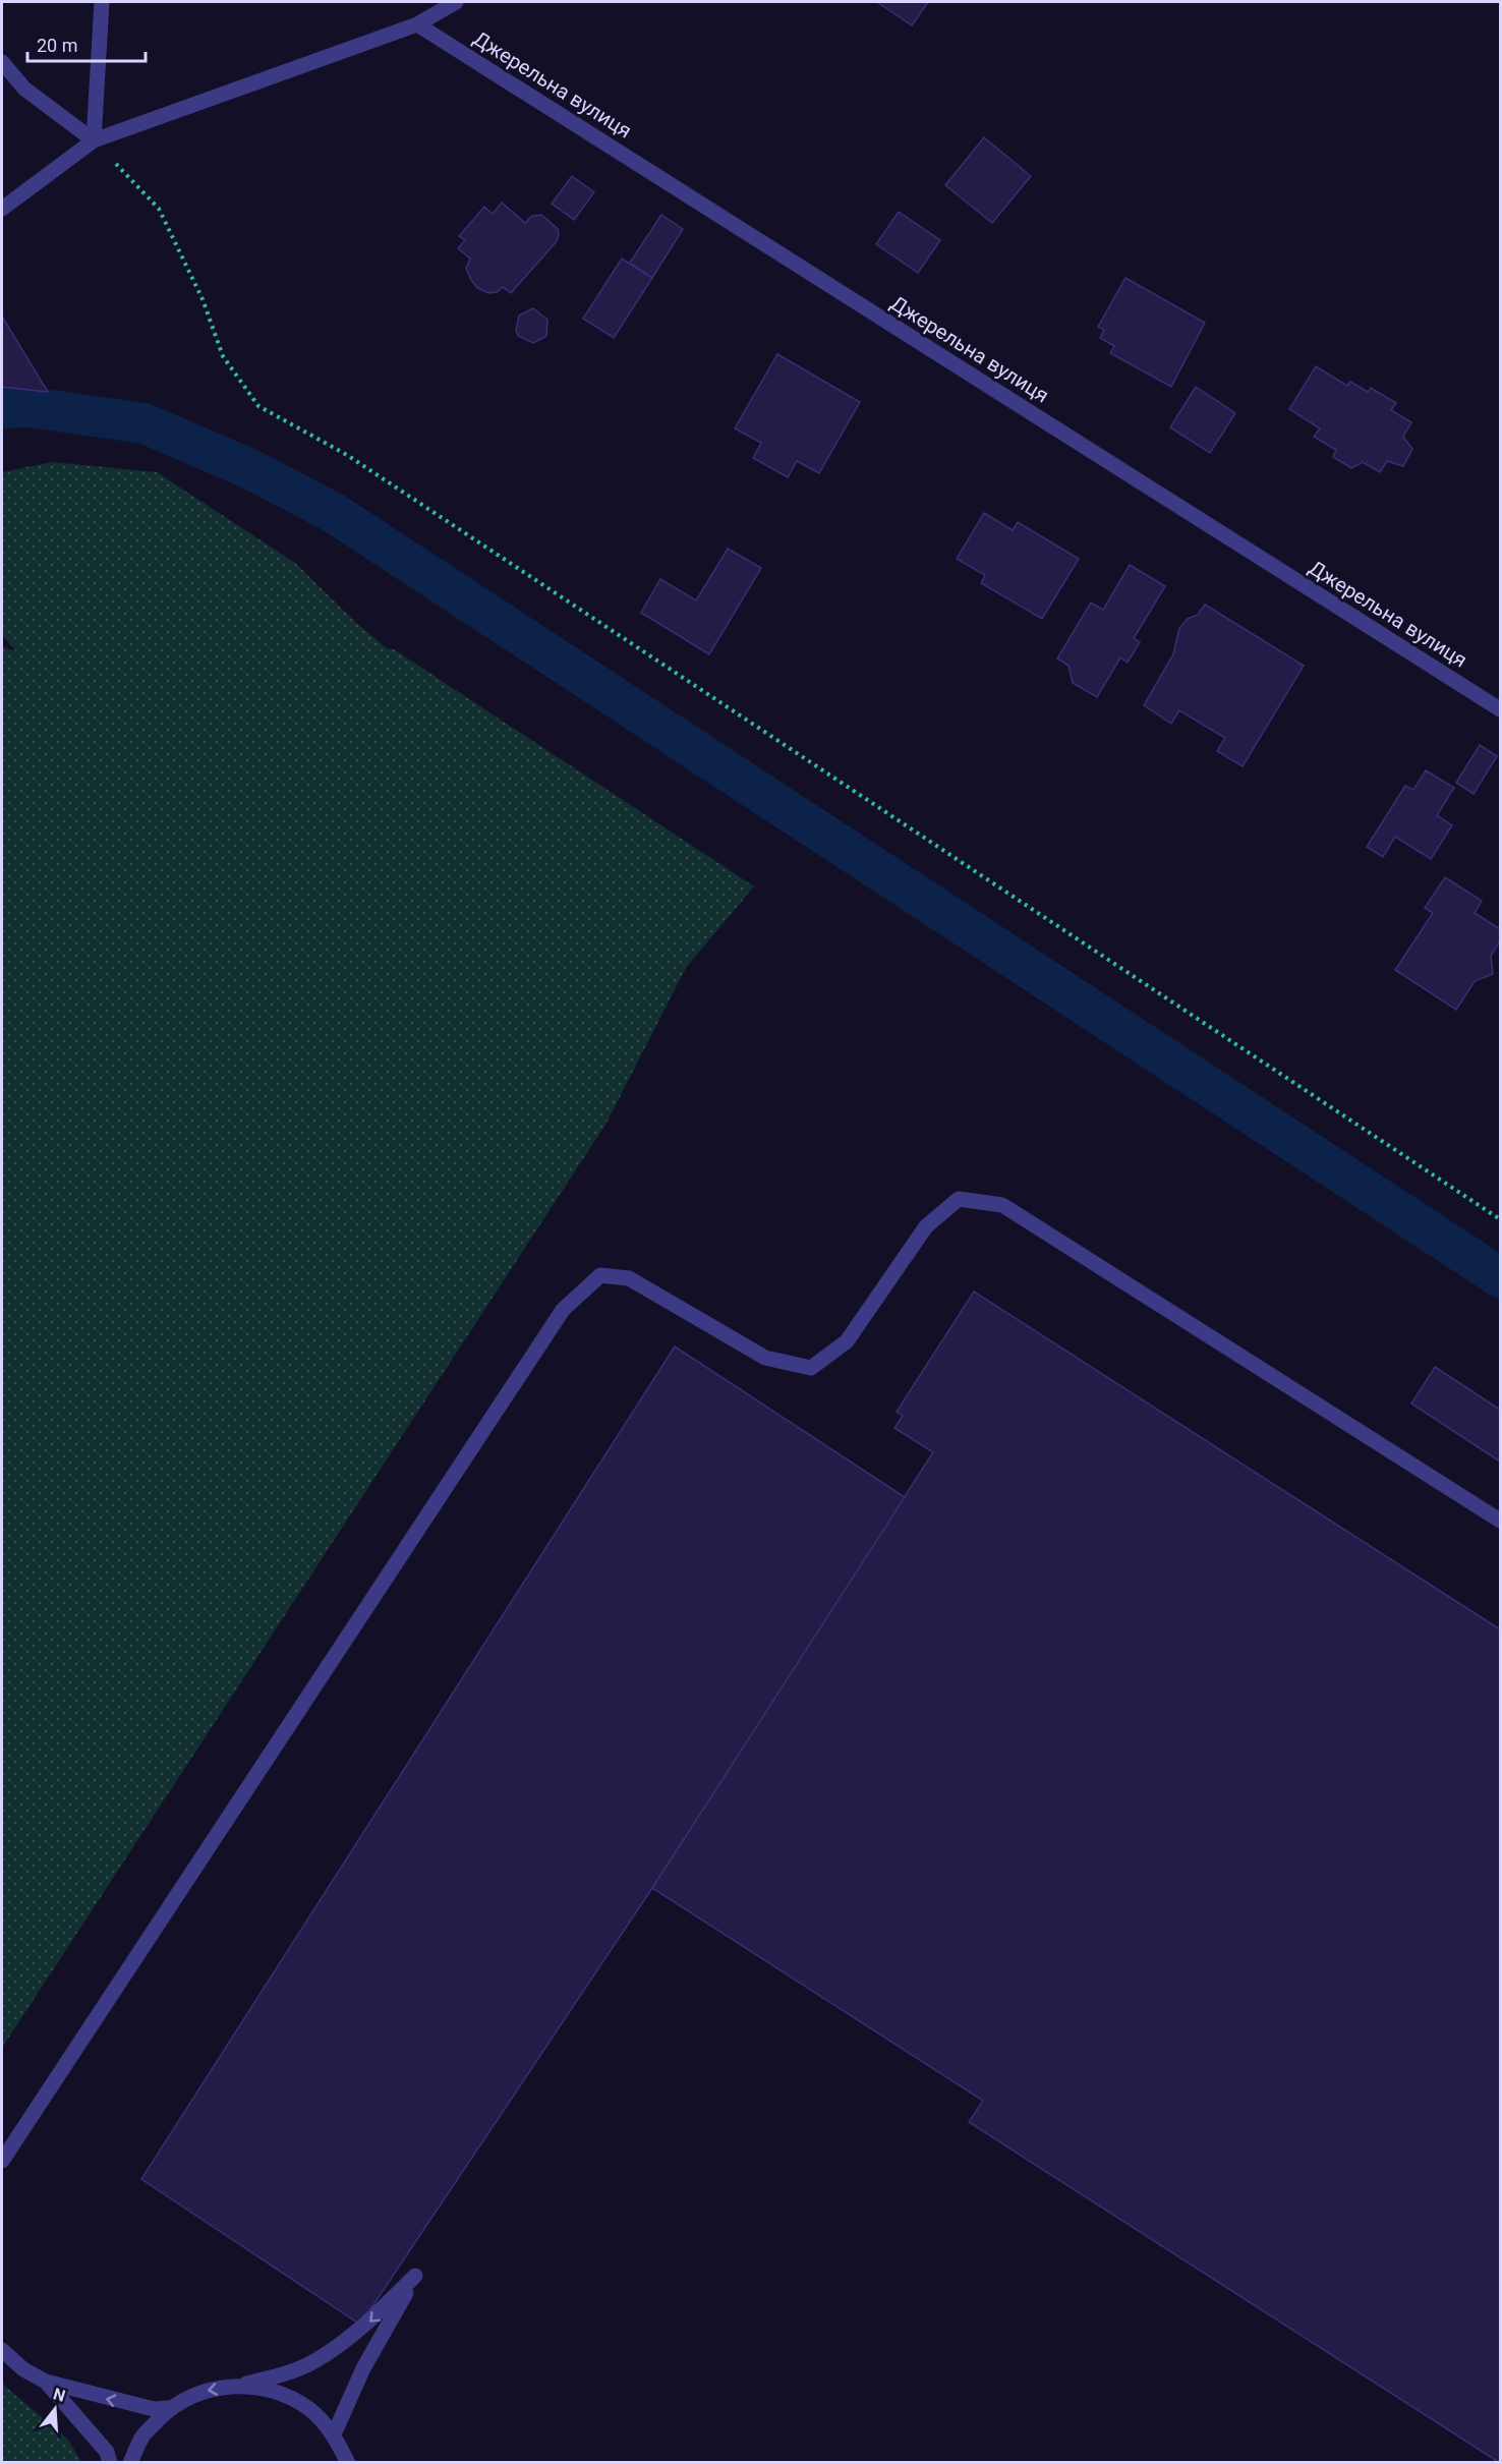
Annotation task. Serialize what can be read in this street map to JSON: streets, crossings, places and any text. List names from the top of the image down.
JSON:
{
  "streets": {
    "street": ["Джерельна вулиця"]
  },
  "scale_bar": "20 m",
  "north": "top"
}
